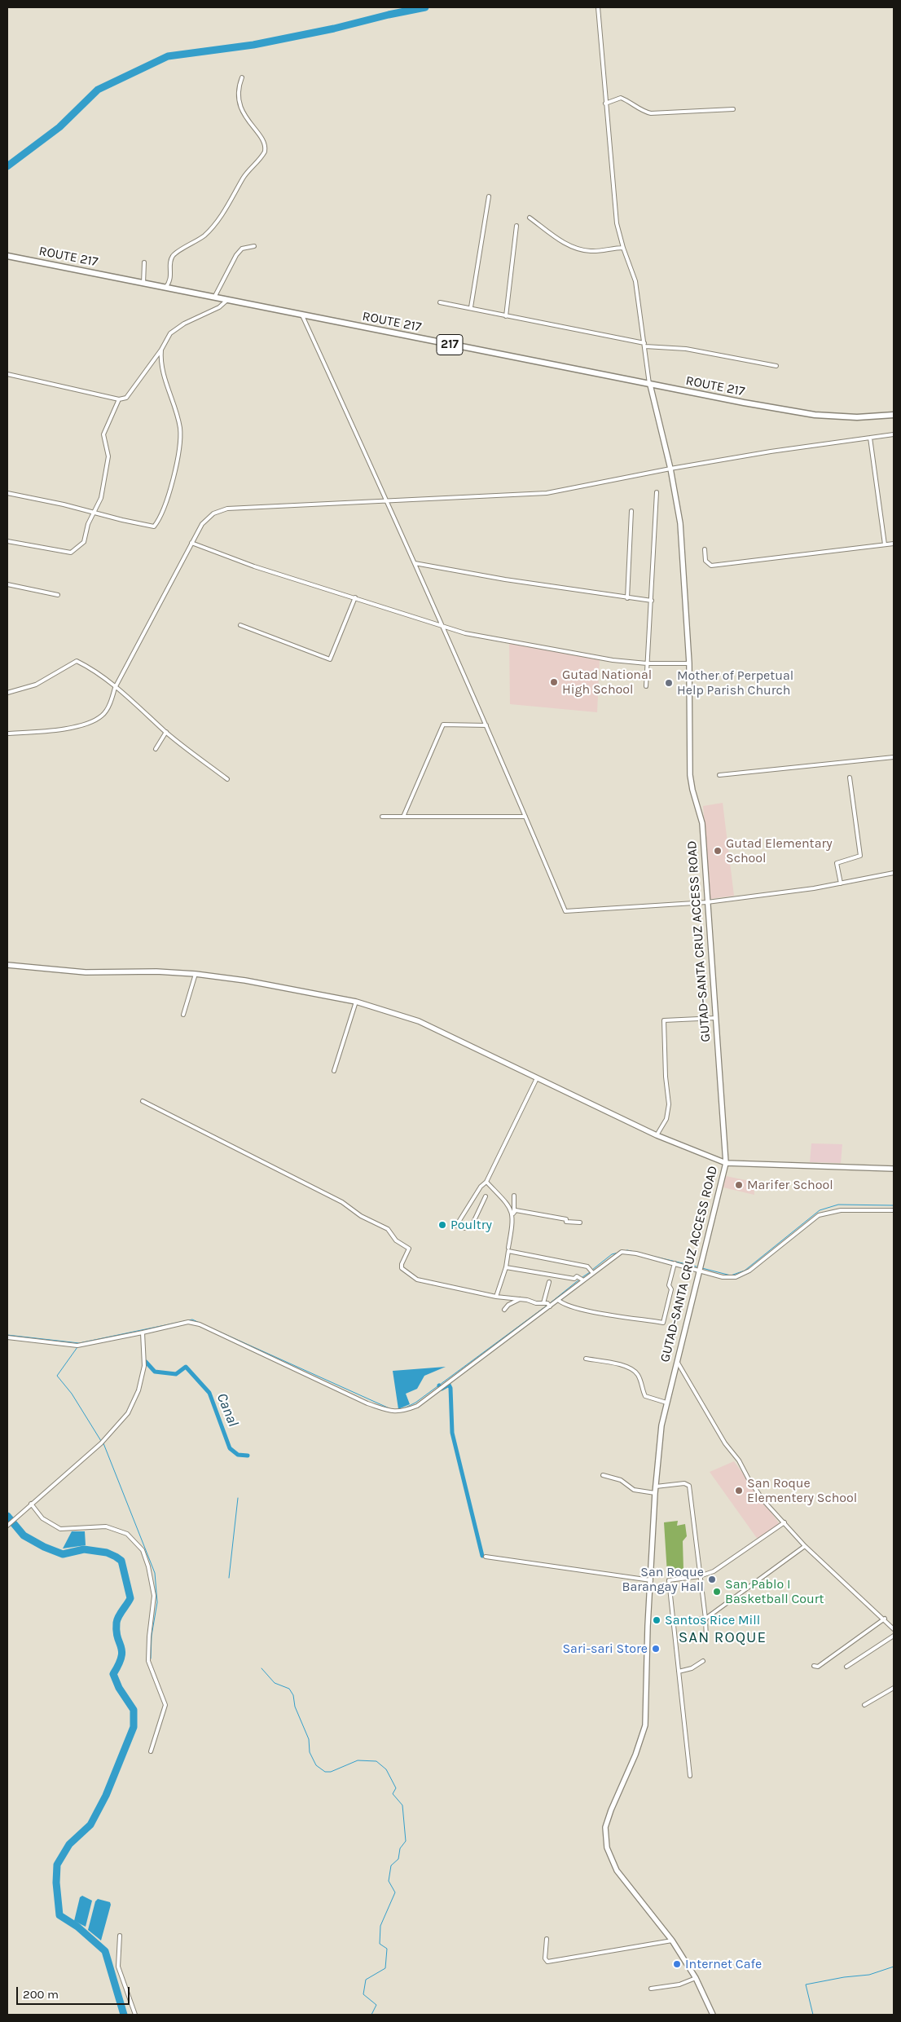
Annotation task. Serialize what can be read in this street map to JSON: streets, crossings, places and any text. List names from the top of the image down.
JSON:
{
  "streets": {
    "main road": ["ROUTE 217", "217", "GUTAD-SANTA CRUZ ACCESS ROAD"]
  },
  "crossings": [
    ["ROUTE 217", "GUTAD-SANTA CRUZ ACCESS ROAD"]
  ],
  "districts": ["SAN ROQUE"],
  "water": ["Canal"],
  "places": [
    "Gutad National High School",
    "Mother of Perpetual Help Parish Church",
    "Gutad Elementary School",
    "Marifer School",
    "Poultry",
    "San Roque Elementery School",
    "San Roque Barangay Hall",
    "San Pablo I Basketball Court",
    "Santos Rice Mill",
    "Sari-sari Store",
    "Internet Cafe"
  ],
  "scale_bar": "200 m"
}
